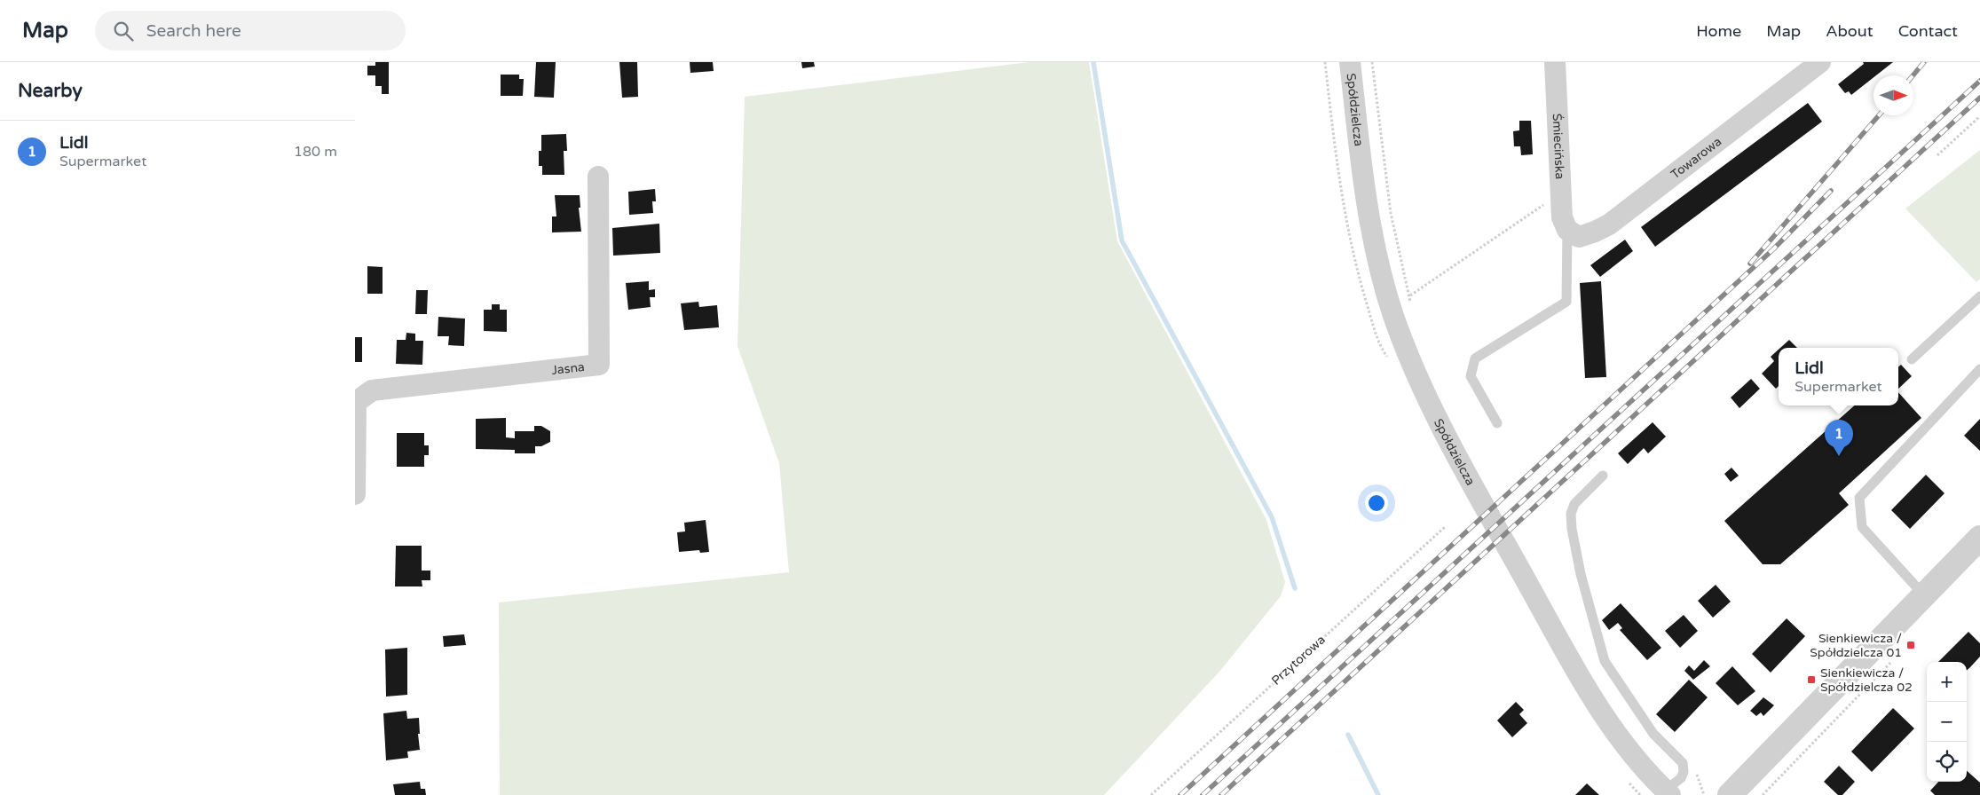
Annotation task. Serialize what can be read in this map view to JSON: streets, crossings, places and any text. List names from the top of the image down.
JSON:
{
  "streets": {
    "street": [
      "Spółdzielcza",
      "Śmiecińska",
      "Towarowa",
      "Jasna"
    ],
    "path": ["Przytorowa"]
  },
  "crossings": [
    ["Śmiecińska", "Towarowa"]
  ],
  "places": {
    "transit": ["Sienkiewicza / Spółdzielcza 01", "Sienkiewicza / Spółdzielcza 02"]
  },
  "north": "right",
  "page": {
    "header": "Map",
    "search": "Search here",
    "nav": [
      "Home",
      "Map",
      "About",
      "Contact"
    ],
    "heading": "Nearby",
    "list": [
      {
        "mark": "1",
        "name": "Lidl",
        "note": "Supermarket",
        "value": "180 m"
      }
    ],
    "popup": ["Lidl", "Supermarket"],
    "pins": "1",
    "map_buttons": ["+", "−"]
  }
}
